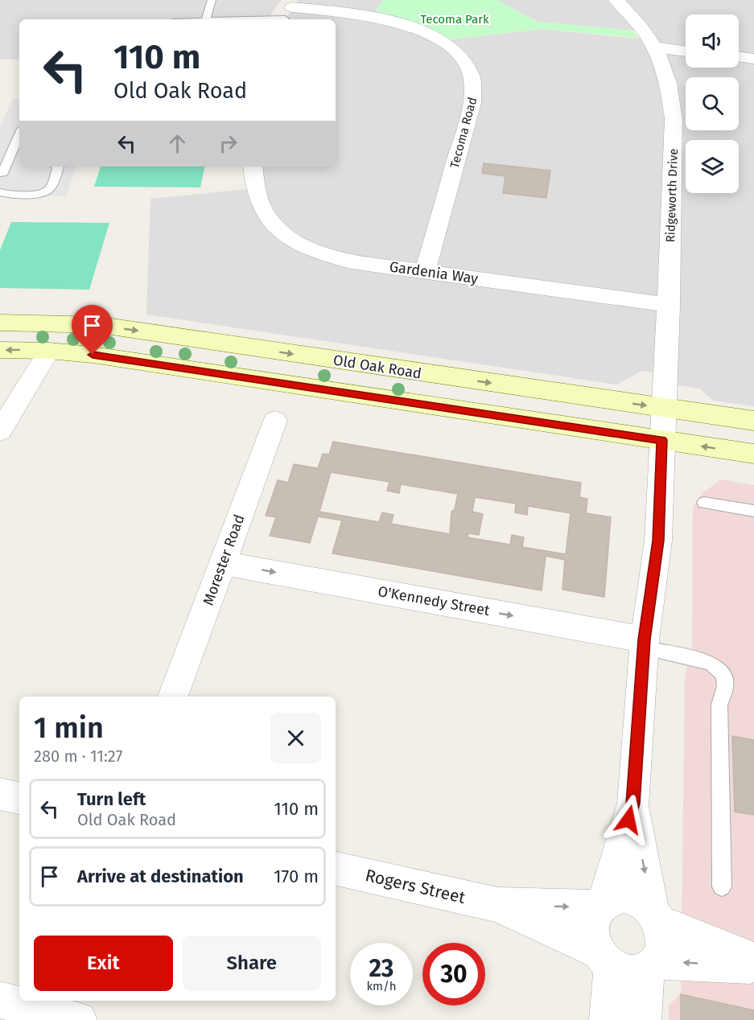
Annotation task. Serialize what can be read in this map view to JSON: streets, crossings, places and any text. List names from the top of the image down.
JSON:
{
  "streets": {
    "main road": ["Old Oak Road"],
    "street": [
      "Tecoma Road",
      "Ridgeworth Drive",
      "Gardenia Way",
      "Morester Road",
      "O'Kennedy Street",
      "Rogers Street"
    ]
  },
  "crossings": [
    ["Tecoma Road", "Gardenia Way"],
    ["Ridgeworth Drive", "Gardenia Way"],
    ["Ridgeworth Drive", "Old Oak Road"],
    ["Ridgeworth Drive", "O'Kennedy Street"],
    ["Morester Road", "O'Kennedy Street"]
  ],
  "one_way": ["O'Kennedy Street"],
  "parks": ["Tecoma Park"],
  "page": {
    "turn": ["110 m", "Old Oak Road"],
    "heading": ["1 min", "280 m · 11:27"],
    "list": [
      {
        "name": "Turn left",
        "note": "Old Oak Road",
        "value": "110 m"
      },
      {
        "name": "Arrive at destination",
        "value": "170 m"
      }
    ],
    "buttons": ["Exit", "Share"],
    "speed": "23 km/h",
    "limit": "30"
  }
}
